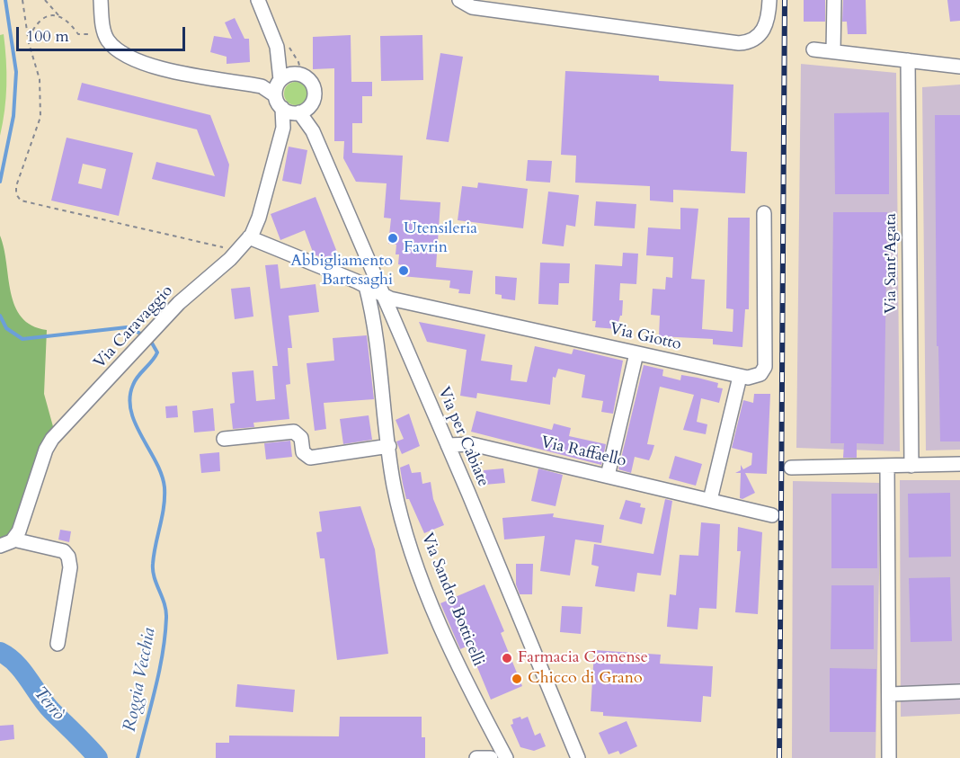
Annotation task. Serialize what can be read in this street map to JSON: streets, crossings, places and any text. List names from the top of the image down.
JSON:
{
  "streets": {
    "street": [
      "Via Sant'Agata",
      "Via Caravaggio",
      "Via Giotto",
      "Via per Cabiate",
      "Via Raffaello",
      "Via Sandro Botticelli"
    ]
  },
  "crossings": [
    ["Via Caravaggio", "Via Giotto"],
    ["Via Caravaggio", "Via per Cabiate"],
    ["Via Giotto", "Via per Cabiate"],
    ["Via Giotto", "Via Sandro Botticelli"],
    ["Via per Cabiate", "Via Raffaello"]
  ],
  "water": ["Roggia Vecchia", "Terrò"],
  "places": [
    "Utensileria Favrin",
    "Abbigliamento Bartesaghi",
    "Farmacia Comense",
    "Chicco di Grano"
  ],
  "scale_bar": "100 m"
}
